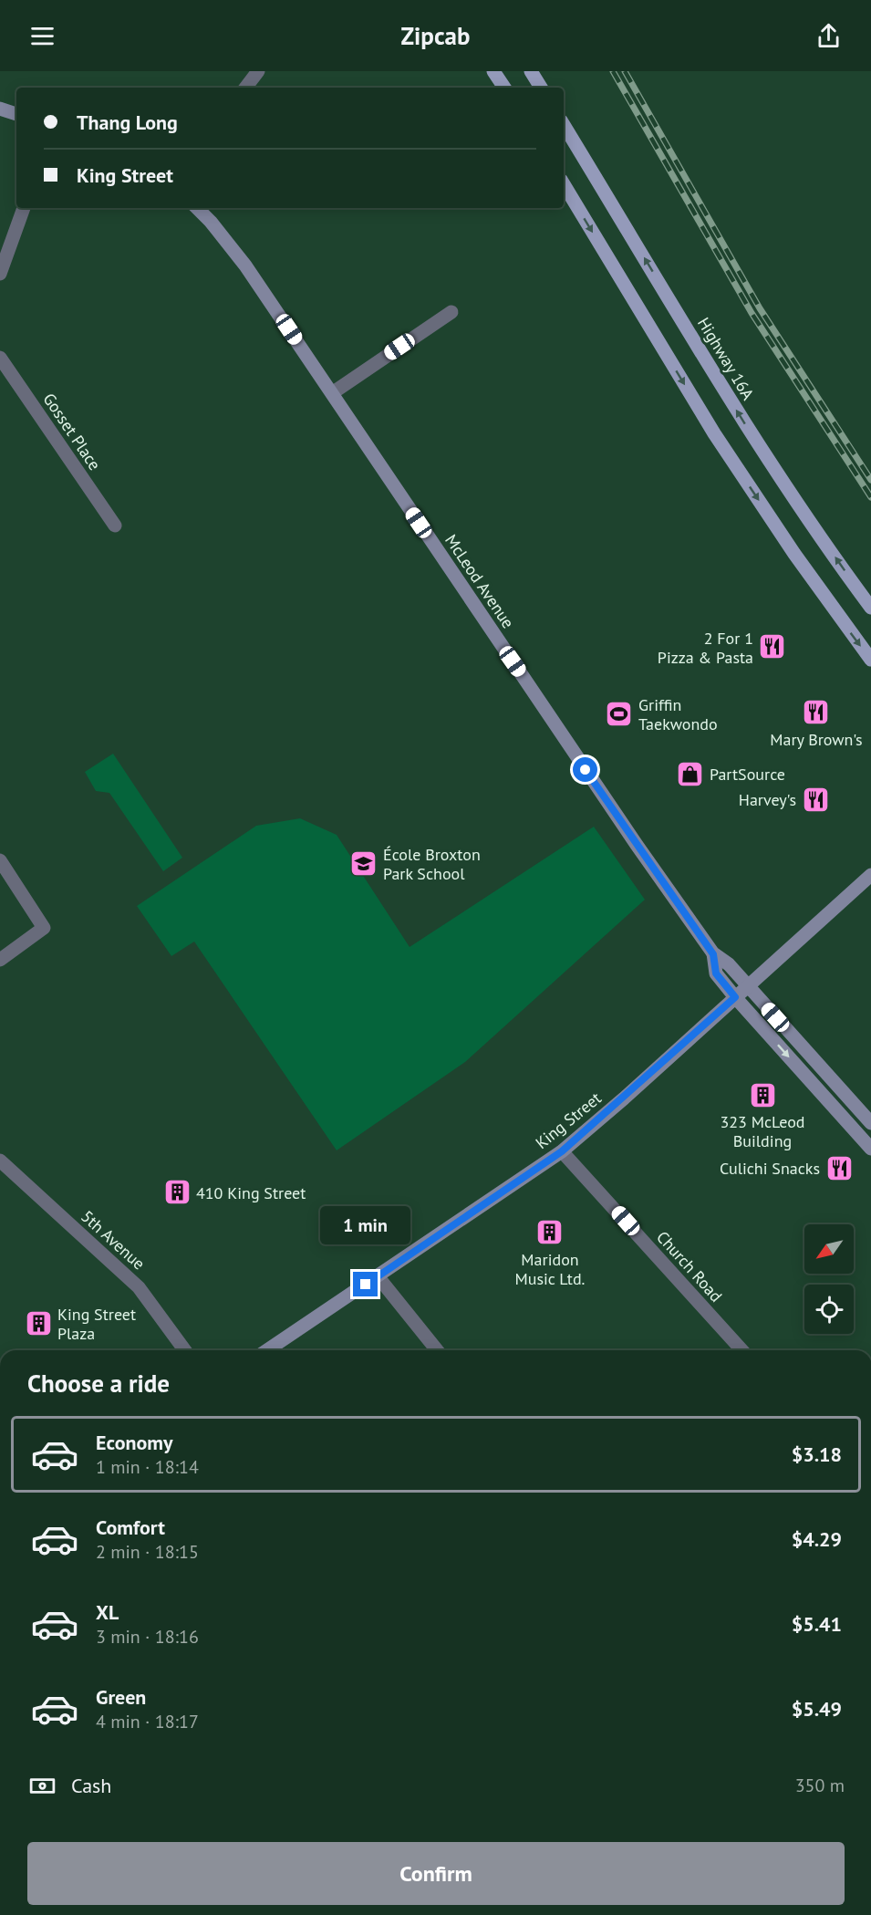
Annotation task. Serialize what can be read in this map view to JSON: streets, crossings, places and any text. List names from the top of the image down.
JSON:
{
  "streets": {
    "main road": ["Highway 16A"],
    "street": [
      "Gosset Place",
      "McLeod Avenue",
      "King Street",
      "5th Avenue",
      "Church Road"
    ]
  },
  "crossings": [
    ["McLeod Avenue", "King Street"],
    ["King Street", "Church Road"]
  ],
  "places": {
    "restaurant": [
      "2 For 1 Pizza & Pasta",
      "Mary Brown's",
      "Harvey's",
      "Culichi Snacks"
    ],
    "sports": ["Griffin Taekwondo"],
    "shop": ["PartSource"],
    "school or university": ["École Broxton Park School"],
    "building": [
      "323 McLeod Building",
      "410 King Street",
      "Maridon Music Ltd.",
      "King Street Plaza"
    ]
  },
  "north": "bottom left",
  "page": {
    "header": "Zipcab",
    "banner": ["Thang Long", "King Street"],
    "bubble": "1 min",
    "heading": "Choose a ride",
    "list": [
      {
        "name": "Economy",
        "note": "1 min · 18:14",
        "value": "$3.18"
      },
      {
        "name": "Comfort",
        "note": "2 min · 18:15",
        "value": "$4.29"
      },
      {
        "name": "XL",
        "note": "3 min · 18:16",
        "value": "$5.41"
      },
      {
        "name": "Green",
        "note": "4 min · 18:17",
        "value": "$5.49"
      }
    ],
    "pay": ["Cash", "350 m"],
    "buttons": "Confirm"
  }
}
